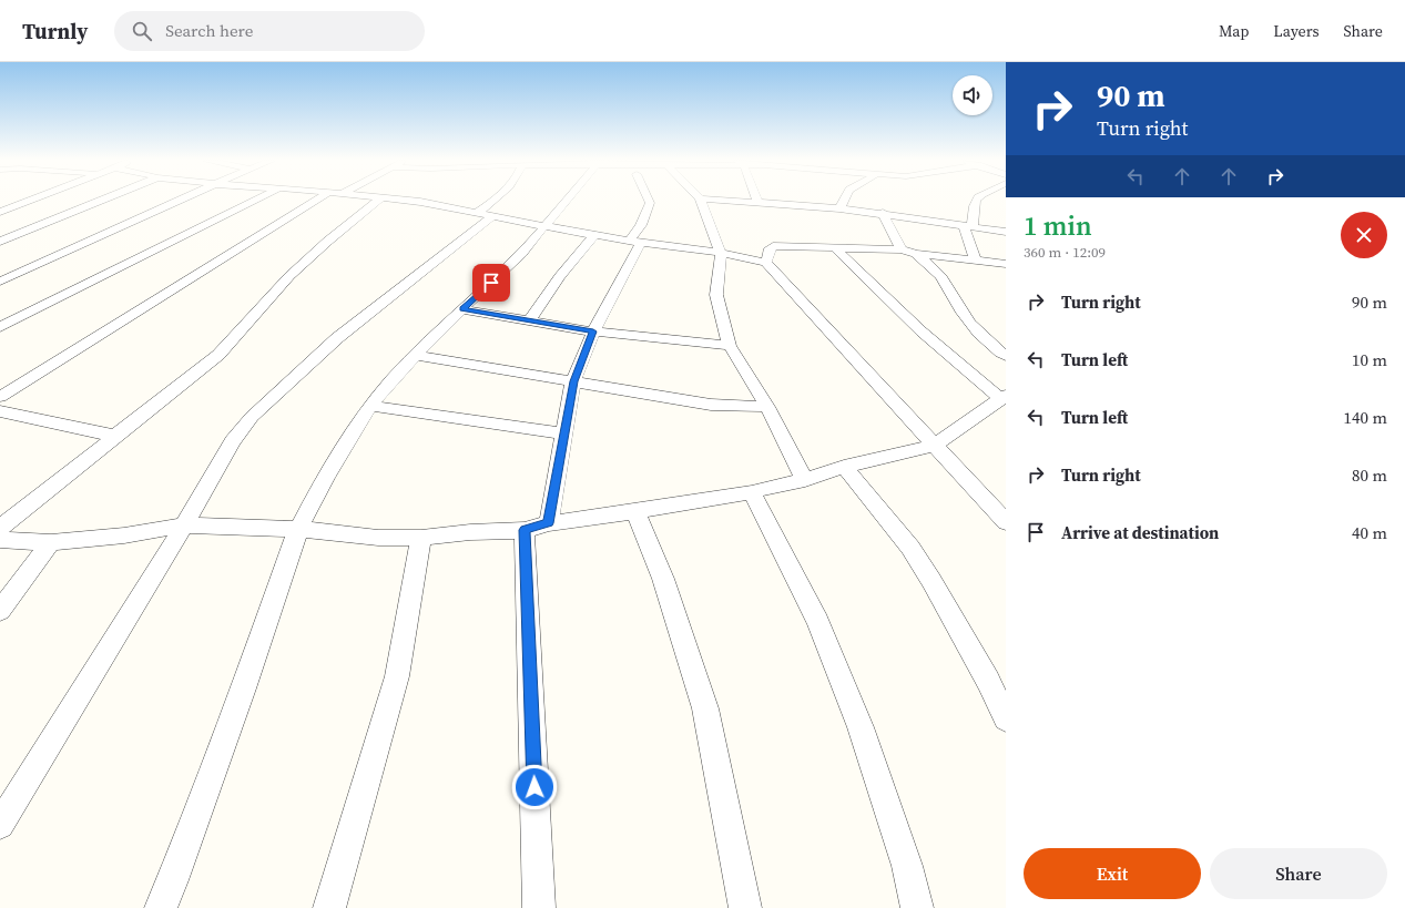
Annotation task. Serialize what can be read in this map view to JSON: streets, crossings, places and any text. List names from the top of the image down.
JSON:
{
  "page": {
    "header": "Turnly",
    "search": "Search here",
    "nav": ["Map", "Layers", "Share"],
    "turn": ["90 m", "Turn right"],
    "heading": ["1 min", "360 m · 12:09"],
    "list": [
      {
        "name": "Turn right",
        "value": "90 m"
      },
      {
        "name": "Turn left",
        "value": "10 m"
      },
      {
        "name": "Turn left",
        "value": "140 m"
      },
      {
        "name": "Turn right",
        "value": "80 m"
      },
      {
        "name": "Arrive at destination",
        "value": "40 m"
      }
    ],
    "buttons": ["Exit", "Share"]
  }
}
